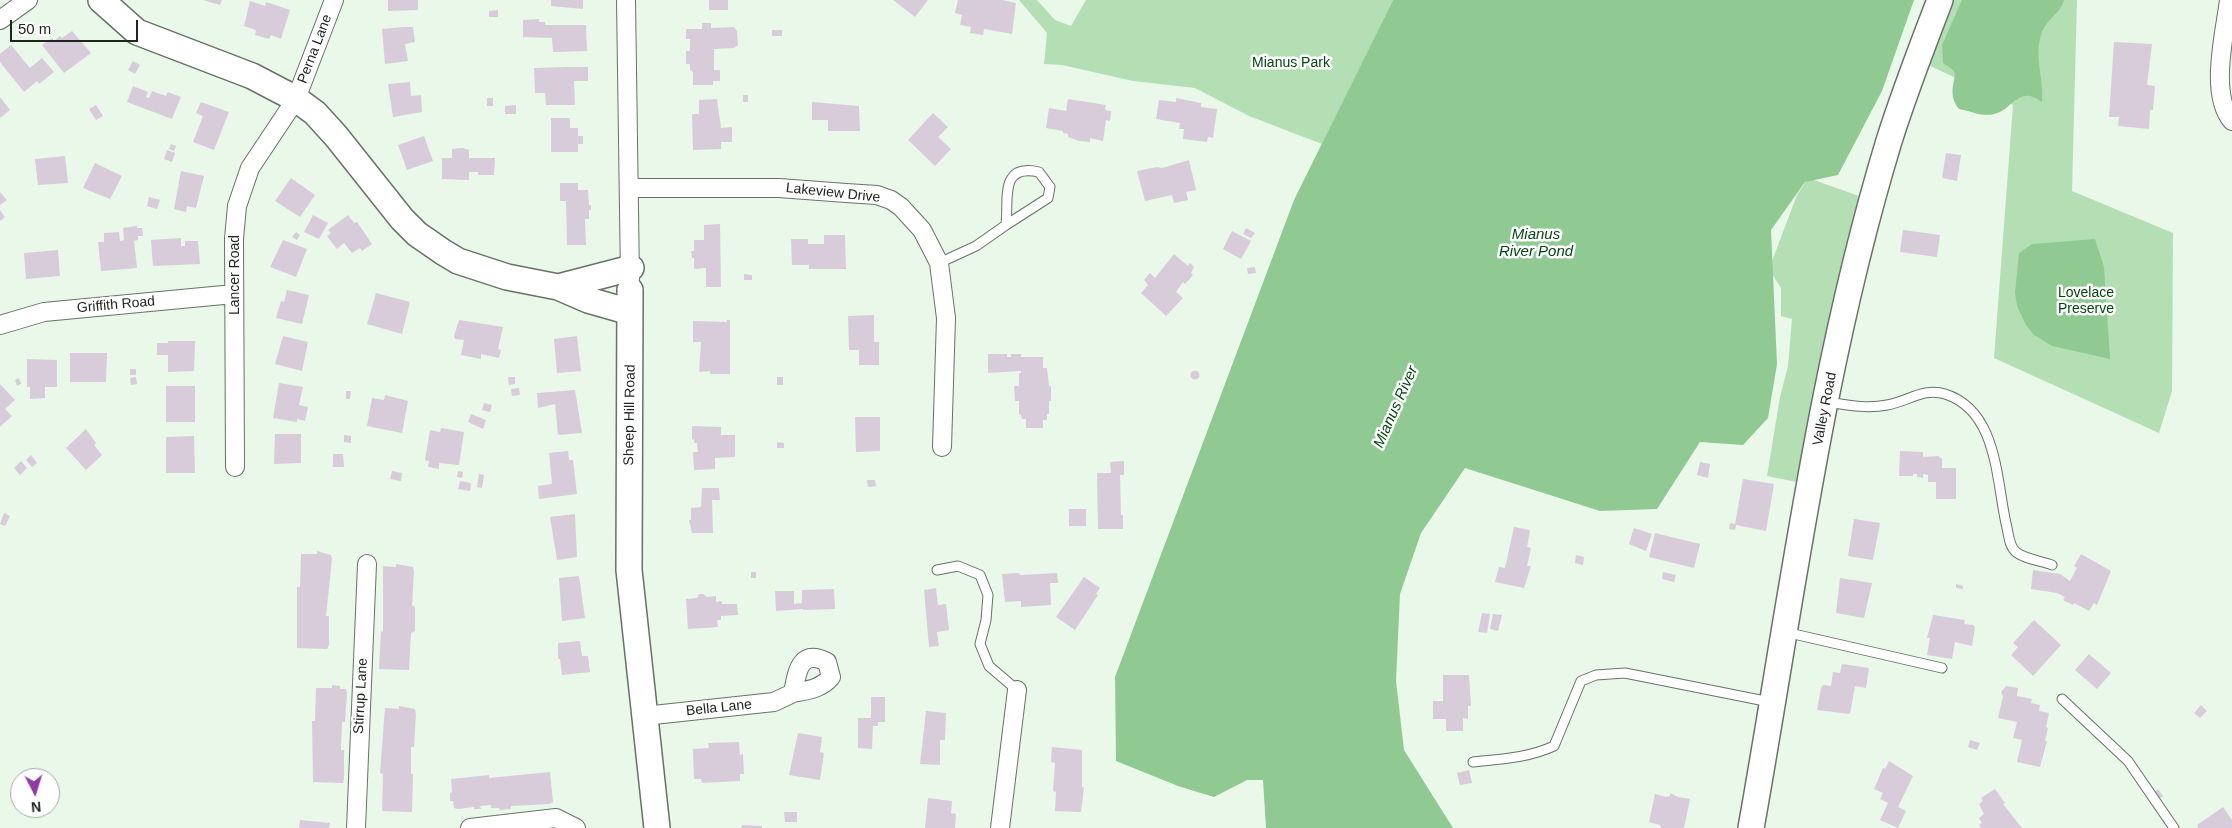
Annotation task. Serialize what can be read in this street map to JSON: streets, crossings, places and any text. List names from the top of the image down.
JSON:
{
  "streets": {
    "street": [
      "Perna Lane",
      "Lakeview Drive",
      "Lancer Road",
      "Griffith Road",
      "Valley Road",
      "Sheep Hill Road",
      "Stirrup Lane",
      "Bella Lane"
    ]
  },
  "crossings": [
    ["Perna Lane", "Lancer Road"],
    ["Lakeview Drive", "Sheep Hill Road"],
    ["Lancer Road", "Griffith Road"],
    ["Sheep Hill Road", "Bella Lane"]
  ],
  "water": ["Mianus River Pond", "Mianus River"],
  "parks": ["Mianus Park", "Lovelace Preserve"],
  "scale_bar": "50 m",
  "north": "bottom"
}
